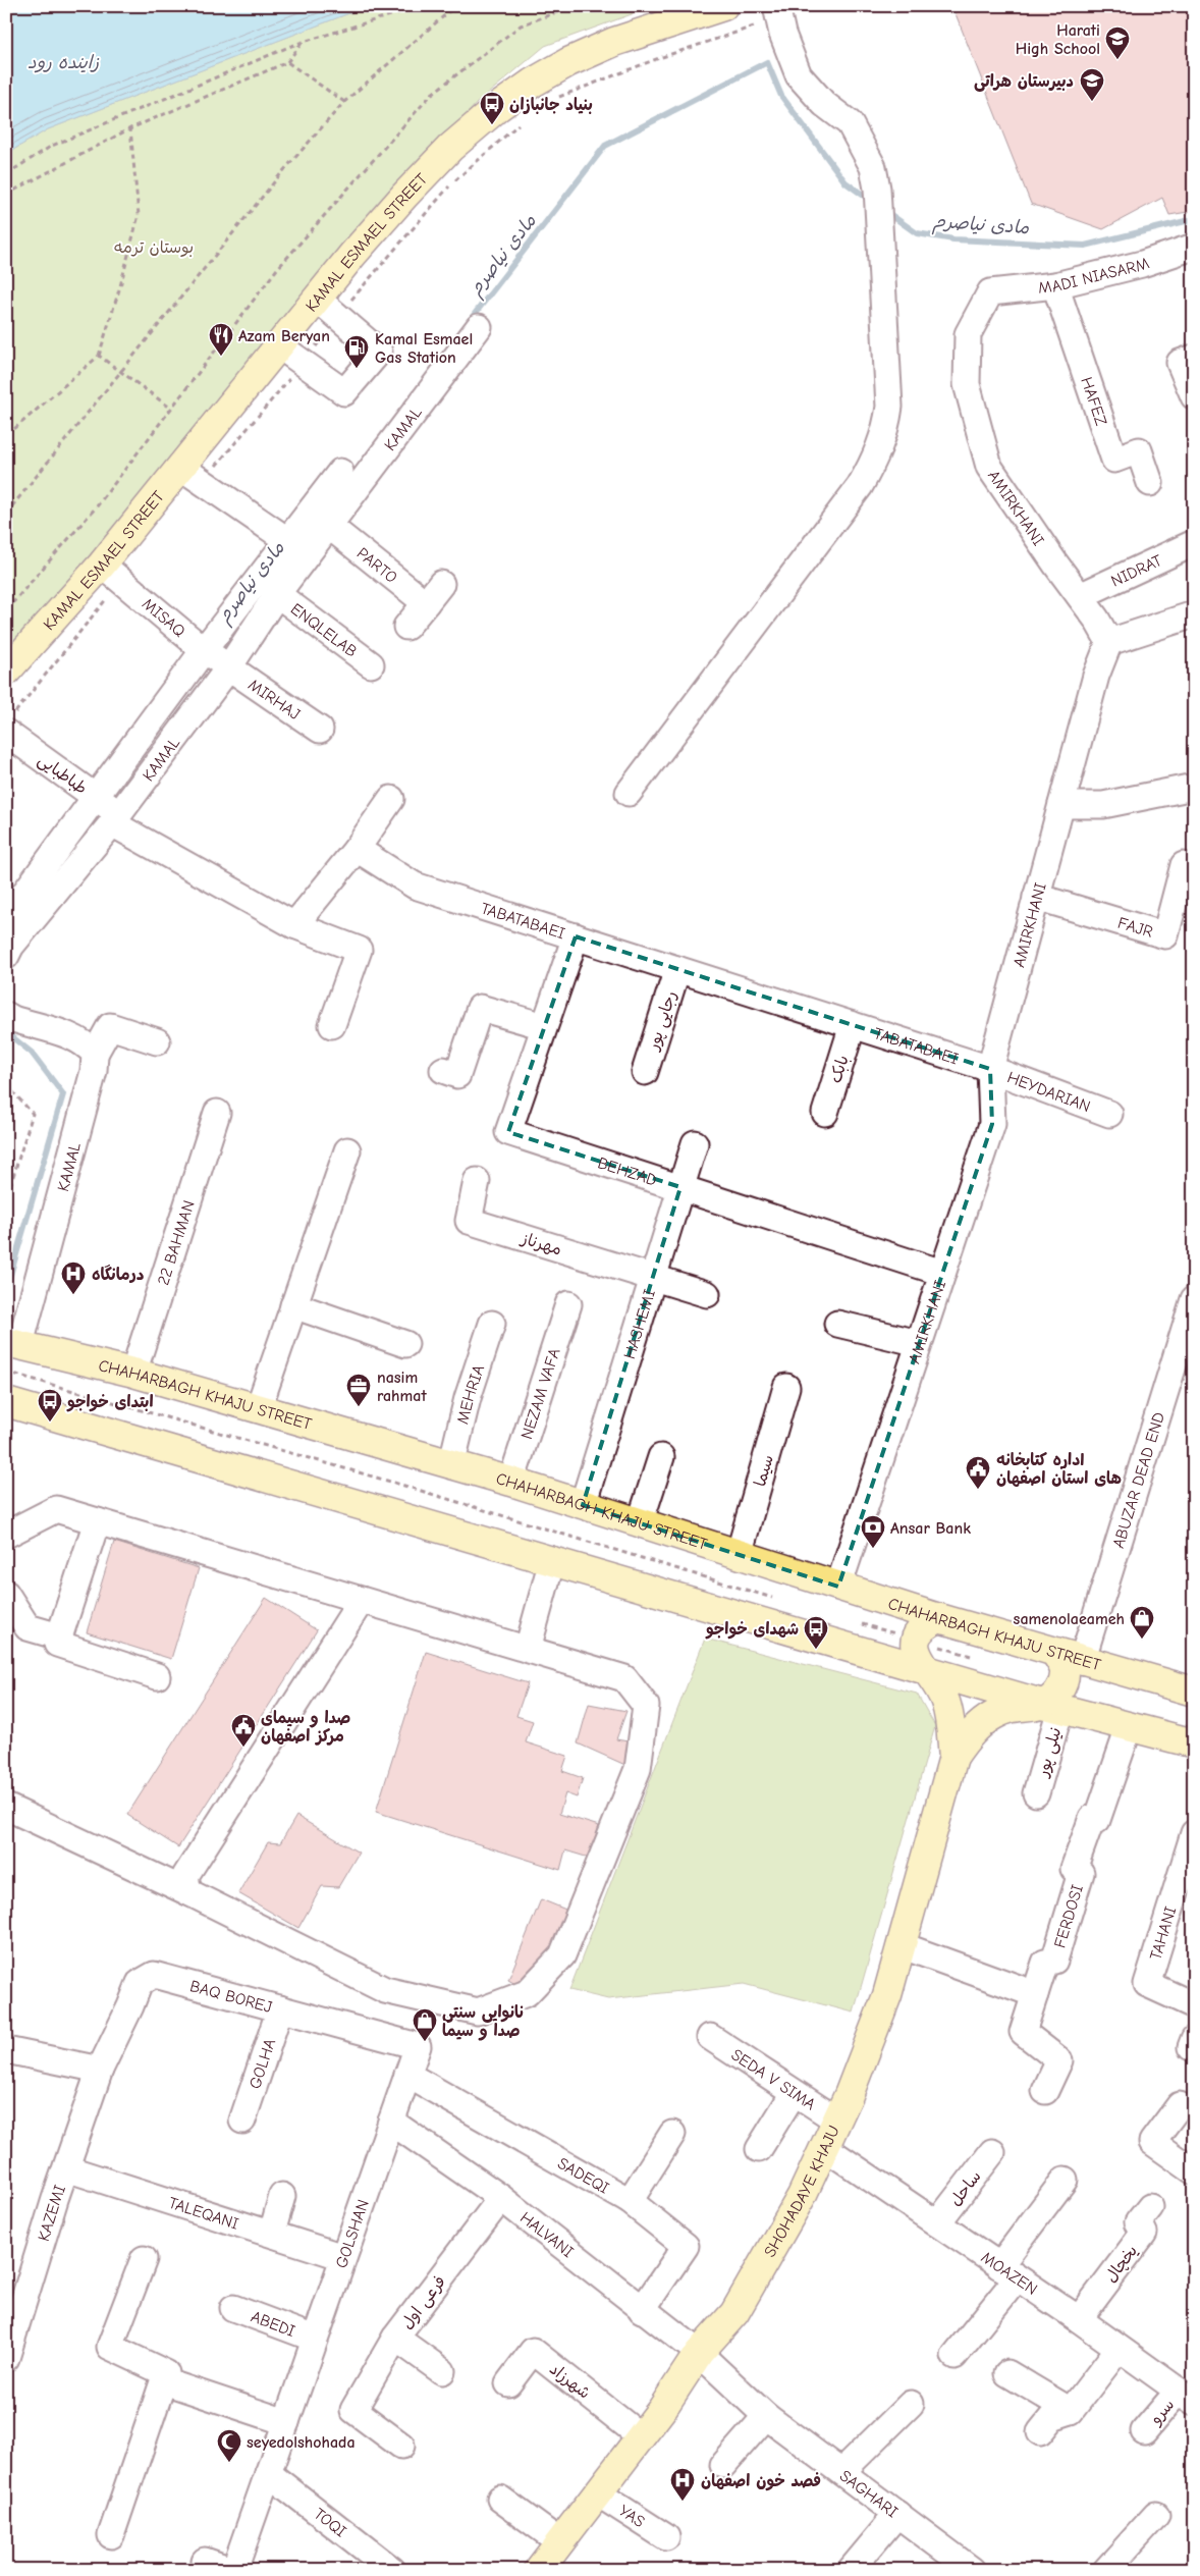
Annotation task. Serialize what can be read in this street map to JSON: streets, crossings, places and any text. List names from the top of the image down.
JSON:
{
  "streets": {
    "main road": ["KAMAL ESMAEL STREET", "CHAHARBAGH KHAJU STREET", "SHOHADAYE KHAJU"],
    "street": [
      "MADI NIASARM",
      "HAFEZ",
      "KAMAL",
      "AMIRKHANI",
      "PARTO",
      "NIDRAT",
      "MISAQ",
      "ENQLELAB",
      "MIRHAJ",
      "طباطبایی",
      "TABATABAEI",
      "FAJR",
      "رجایی پور",
      "بابک",
      "HEYDARIAN",
      "BEHZAD",
      "22 BAHMAN",
      "مهرناز",
      "HASHEMI",
      "NEZAM VAFA",
      "MEHRIA",
      "سیما",
      "ABUZAR DEAD END",
      "نیلی پور",
      "FERDOSI",
      "TAHANI",
      "BAQ BOREJ",
      "GOLHA",
      "SEDA V SIMA",
      "SADEQI",
      "ساحل",
      "TALEQANI",
      "KAZEMI",
      "GOLSHAN",
      "HALVANI",
      "یخچال",
      "MOAZEN",
      "فرعی اول",
      "ABEDI",
      "شهرزاد",
      "سرو",
      "SAGHARI",
      "YAS",
      "TOQI"
    ]
  },
  "crossings": [
    ["KAMAL ESMAEL STREET", "MISAQ"],
    ["MADI NIASARM", "HAFEZ"],
    ["MADI NIASARM", "AMIRKHANI"],
    ["KAMAL", "PARTO"],
    ["KAMAL", "MISAQ"],
    ["KAMAL", "ENQLELAB"],
    ["KAMAL", "MIRHAJ"],
    ["KAMAL", "طباطبایی"],
    ["KAMAL", "CHAHARBAGH KHAJU STREET"],
    ["AMIRKHANI", "NIDRAT"],
    ["AMIRKHANI", "TABATABAEI"],
    ["AMIRKHANI", "FAJR"],
    ["AMIRKHANI", "HEYDARIAN"],
    ["AMIRKHANI", "BEHZAD"],
    ["AMIRKHANI", "CHAHARBAGH KHAJU STREET"],
    ["MISAQ", "MIRHAJ"],
    ["TABATABAEI", "رجایی پور"],
    ["TABATABAEI", "بابک"],
    ["TABATABAEI", "HEYDARIAN"],
    ["TABATABAEI", "BEHZAD"],
    ["BEHZAD", "HASHEMI"],
    ["22 BAHMAN", "CHAHARBAGH KHAJU STREET"],
    ["مهرناز", "HASHEMI"],
    ["HASHEMI", "CHAHARBAGH KHAJU STREET"],
    ["NEZAM VAFA", "CHAHARBAGH KHAJU STREET"],
    ["CHAHARBAGH KHAJU STREET", "MEHRIA"],
    ["CHAHARBAGH KHAJU STREET", "سیما"],
    ["CHAHARBAGH KHAJU STREET", "ABUZAR DEAD END"],
    ["BAQ BOREJ", "GOLHA"],
    ["BAQ BOREJ", "KAZEMI"],
    ["BAQ BOREJ", "GOLSHAN"],
    ["SEDA V SIMA", "SHOHADAYE KHAJU"],
    ["SADEQI", "GOLSHAN"],
    ["SADEQI", "HALVANI"],
    ["ساحل", "MOAZEN"],
    ["SHOHADAYE KHAJU", "HALVANI"],
    ["SHOHADAYE KHAJU", "MOAZEN"],
    ["SHOHADAYE KHAJU", "شهرزاد"],
    ["SHOHADAYE KHAJU", "SAGHARI"],
    ["SHOHADAYE KHAJU", "YAS"],
    ["TALEQANI", "KAZEMI"],
    ["TALEQANI", "GOLSHAN"],
    ["GOLSHAN", "HALVANI"],
    ["GOLSHAN", "ABEDI"],
    ["GOLSHAN", "TOQI"],
    ["HALVANI", "فرعی اول"],
    ["HALVANI", "SAGHARI"],
    ["یخچال", "MOAZEN"],
    ["MOAZEN", "سرو"]
  ],
  "water": ["زاینده رود", "مادی نیاصرم"],
  "parks": ["بوستان ترمه"],
  "places": {
    "school or university": ["Harati High School", "دبیرستان هراتی"],
    "bus stop": ["بنیاد جانبازان", "ابتدای خواجو", "شهدای خواجو"],
    "restaurant": ["Azam Beryan"],
    "fuel station": ["Kamal Esmael Gas Station"],
    "hospital": ["درمانگاه", "فصد خون اصفهان"],
    "office": ["nasim rahmat"],
    "public building": ["اداره کتابخانه های استان اصفهان", "صدا و سیمای مرکز اصفهان"],
    "bank": ["Ansar Bank"],
    "shop": ["samenolaeameh", "نانوایی سنتی صدا و سیما"],
    "mosque": ["seyedolshohada"]
  }
}
